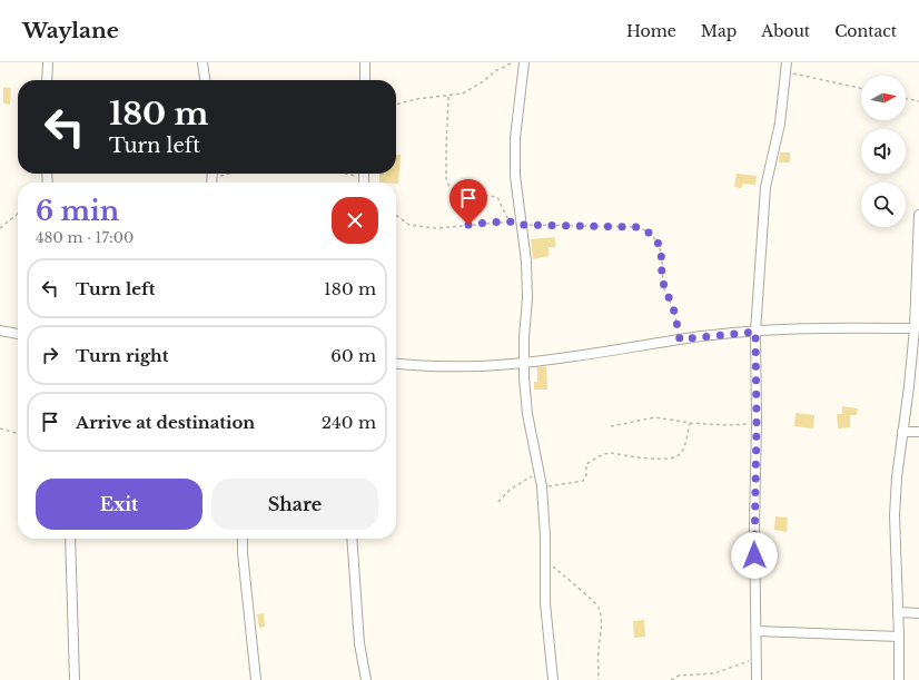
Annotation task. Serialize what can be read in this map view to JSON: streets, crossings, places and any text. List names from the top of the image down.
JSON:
{
  "north": "right",
  "page": {
    "header": "Waylane",
    "nav": [
      "Home",
      "Map",
      "About",
      "Contact"
    ],
    "turn": ["180 m", "Turn left"],
    "heading": ["6 min", "480 m · 17:00"],
    "list": [
      {
        "name": "Turn left",
        "value": "180 m"
      },
      {
        "name": "Turn right",
        "value": "60 m"
      },
      {
        "name": "Arrive at destination",
        "value": "240 m"
      }
    ],
    "buttons": ["Exit", "Share"]
  }
}
